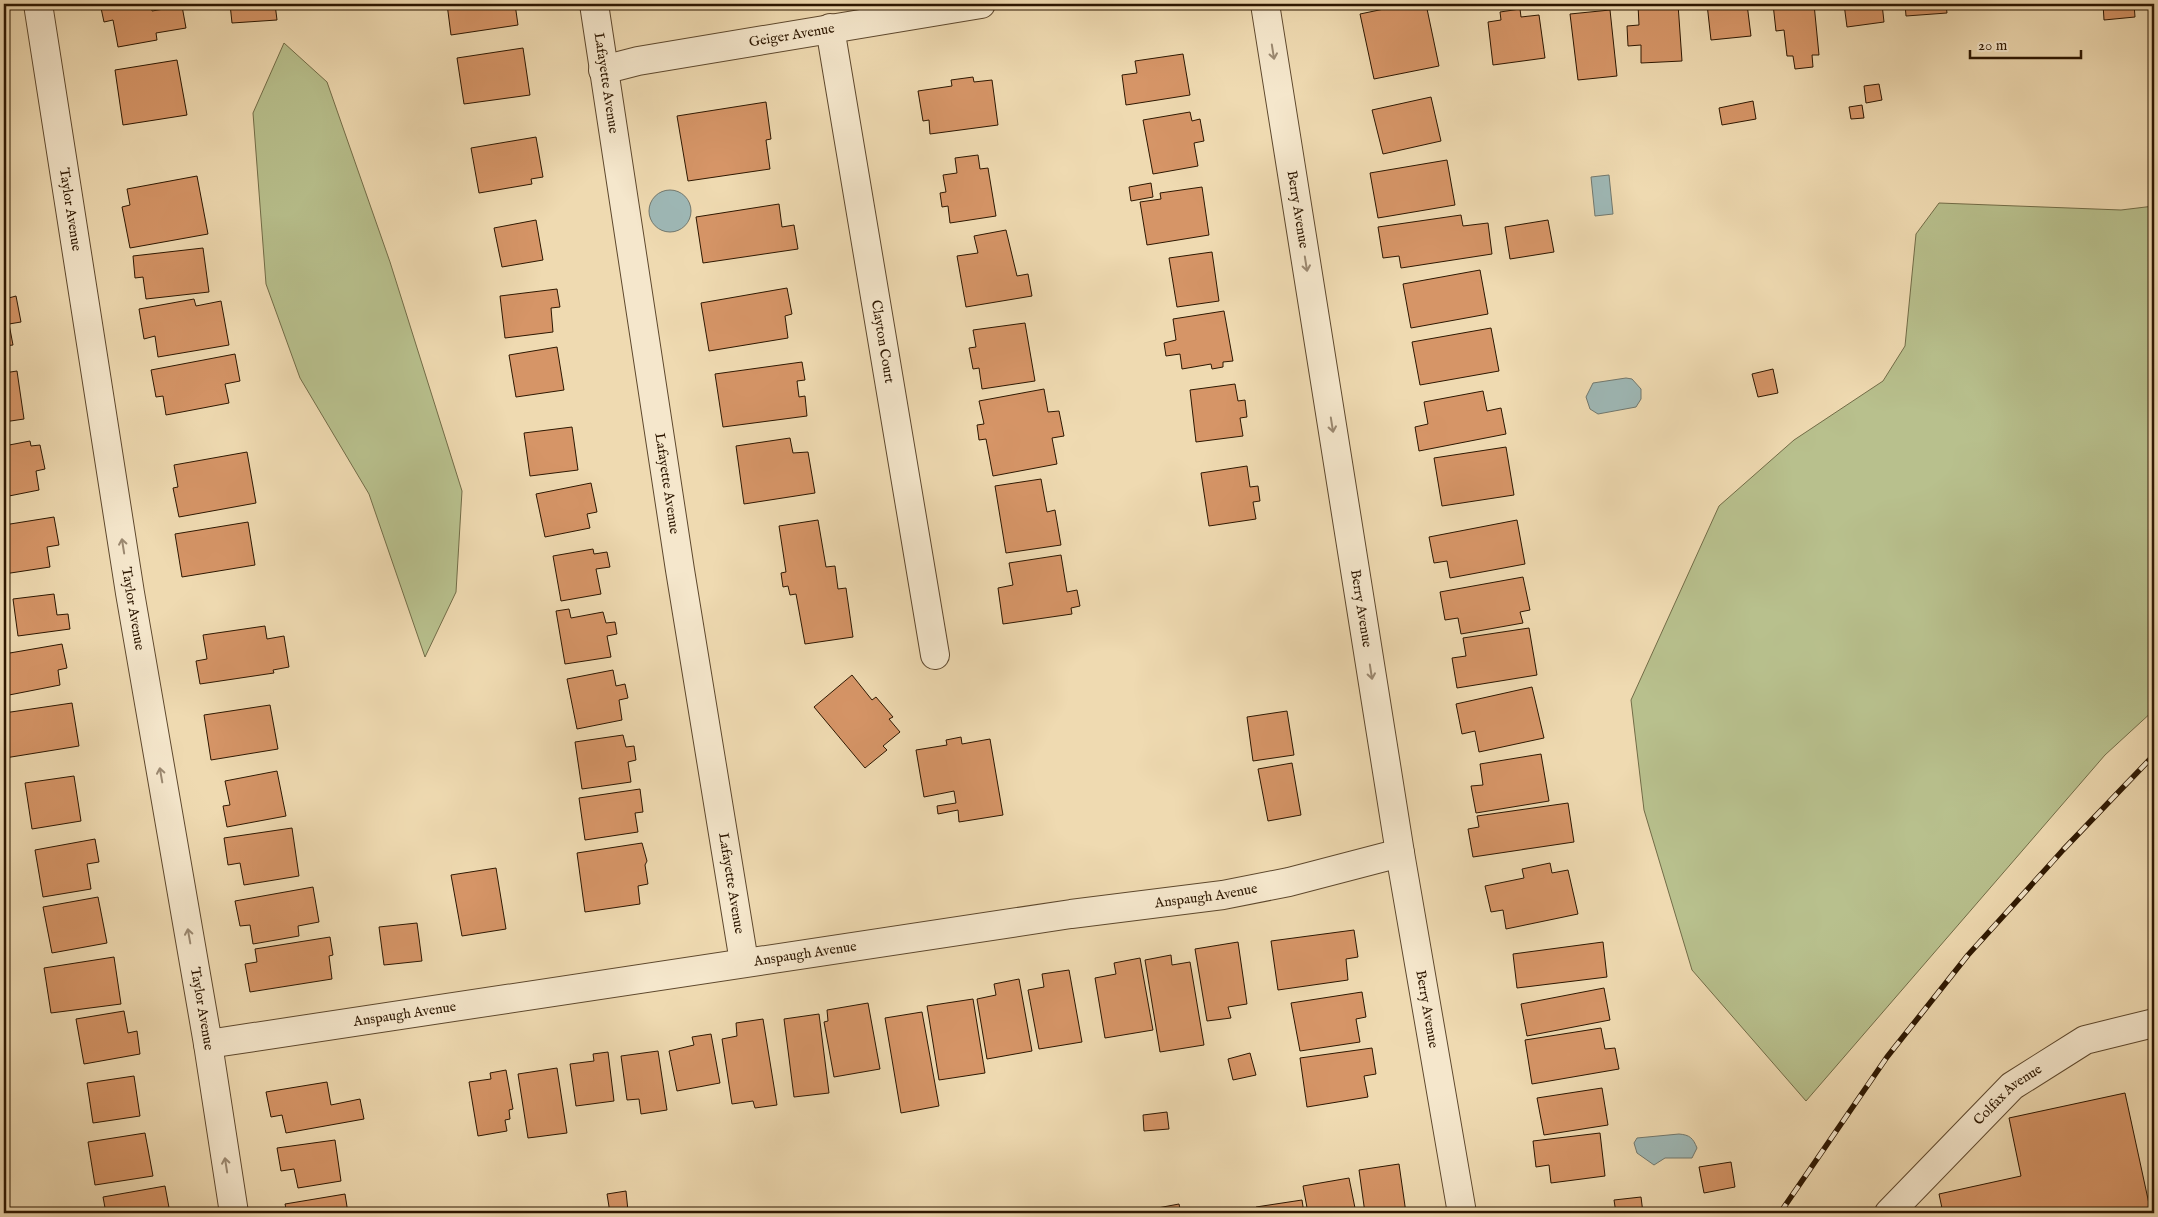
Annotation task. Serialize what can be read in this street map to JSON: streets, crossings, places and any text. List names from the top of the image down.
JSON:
{
  "streets": {
    "street": [
      "Geiger Avenue",
      "Lafayette Avenue",
      "Taylor Avenue",
      "Berry Avenue",
      "Clayton Court",
      "Anspaugh Avenue",
      "Colfax Avenue"
    ]
  },
  "crossings": [
    ["Geiger Avenue", "Lafayette Avenue"],
    ["Geiger Avenue", "Clayton Court"],
    ["Lafayette Avenue", "Anspaugh Avenue"],
    ["Taylor Avenue", "Anspaugh Avenue"],
    ["Berry Avenue", "Anspaugh Avenue"]
  ],
  "one_way": ["Taylor Avenue", "Berry Avenue"],
  "scale_bar": "20 m"
}
